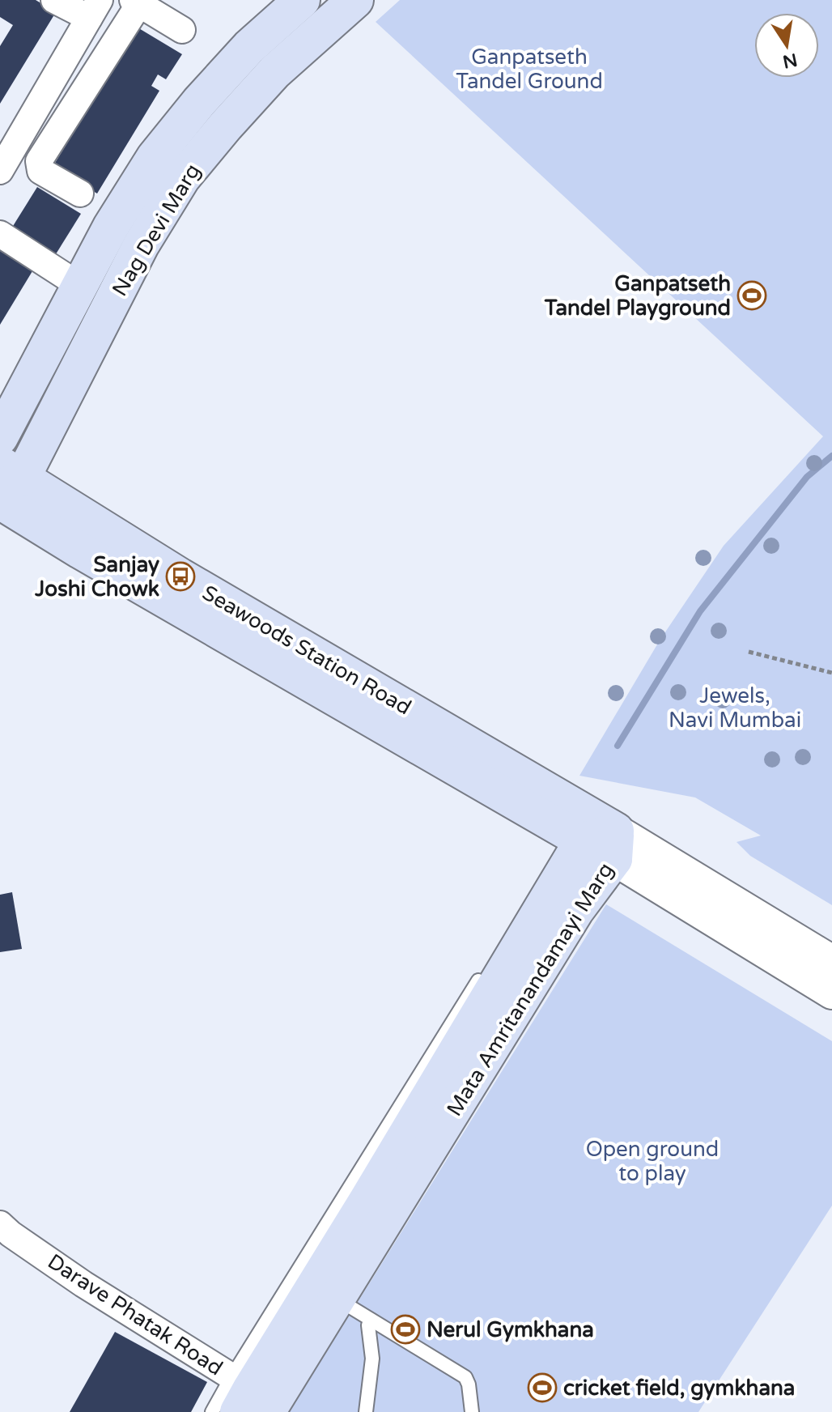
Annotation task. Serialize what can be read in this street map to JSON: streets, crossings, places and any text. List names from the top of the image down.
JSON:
{
  "streets": {
    "main road": ["Nag Devi Marg", "Seawoods Station Road", "Mata Amritanandamayi Marg"],
    "street": ["Darave Phatak Road"]
  },
  "crossings": [
    ["Nag Devi Marg", "Seawoods Station Road"],
    ["Seawoods Station Road", "Mata Amritanandamayi Marg"],
    ["Mata Amritanandamayi Marg", "Darave Phatak Road"]
  ],
  "parks": ["Ganpatseth Tandel Ground", "Jewels, Navi Mumbai", "Open ground to play"],
  "places": {
    "sports": ["Ganpatseth Tandel Playground", "Nerul Gymkhana", "cricket field, gymkhana"],
    "bus stop": ["Sanjay Joshi Chowk"]
  },
  "north": "bottom"
}
